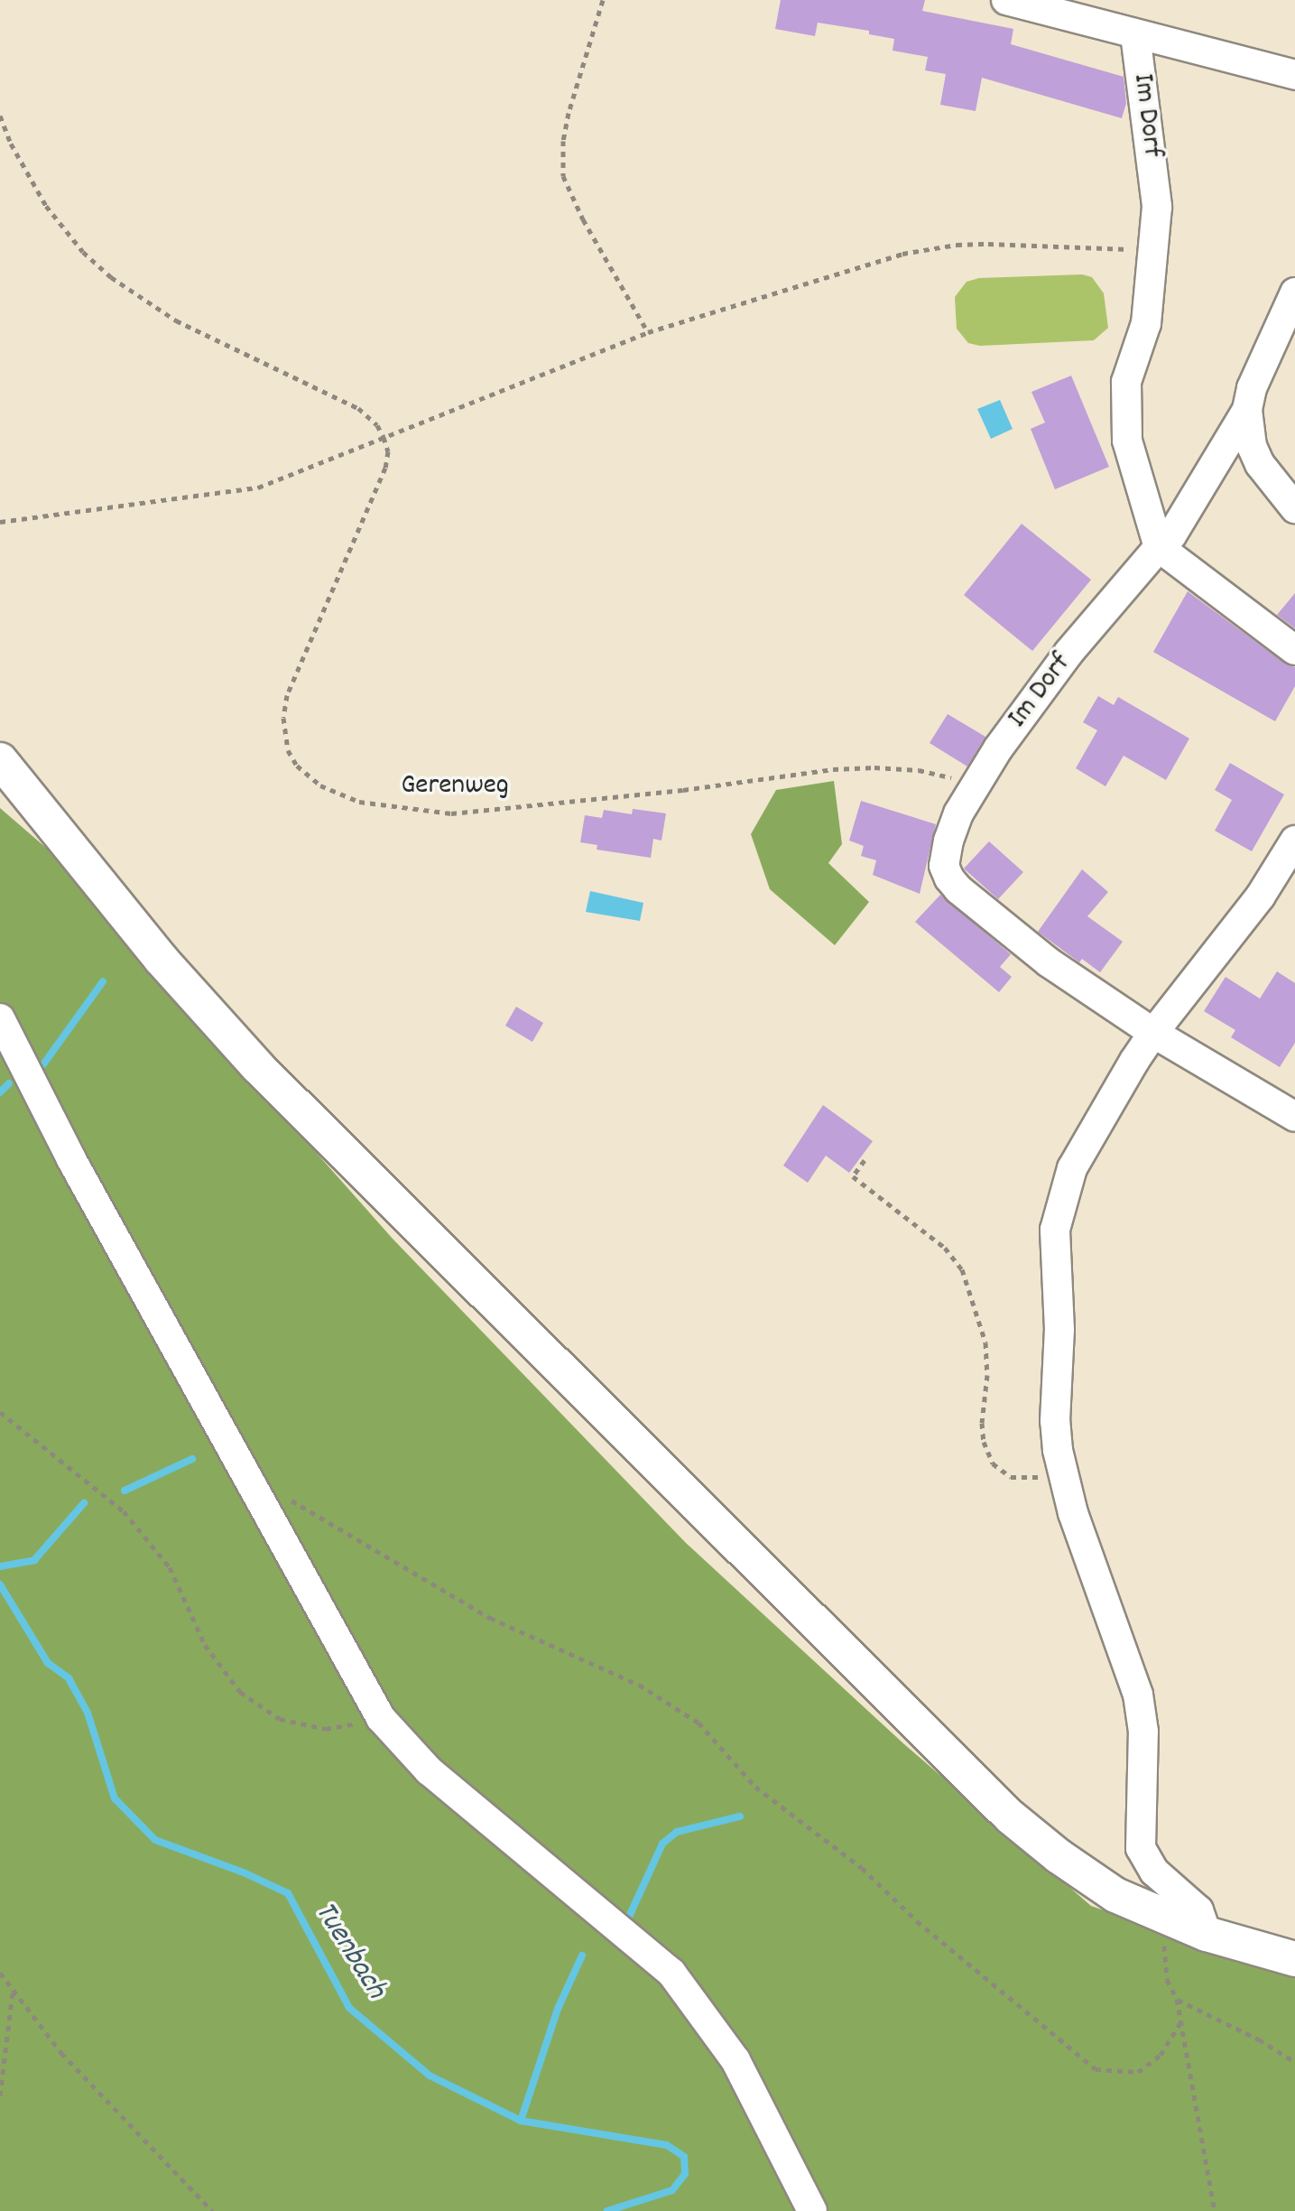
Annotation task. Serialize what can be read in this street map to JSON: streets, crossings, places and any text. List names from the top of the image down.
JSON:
{
  "streets": {
    "street": ["Im Dorf"],
    "path": ["Gerenweg"]
  },
  "crossings": [
    ["Im Dorf", "Gerenweg"]
  ],
  "water": ["Tuenbach"]
}
